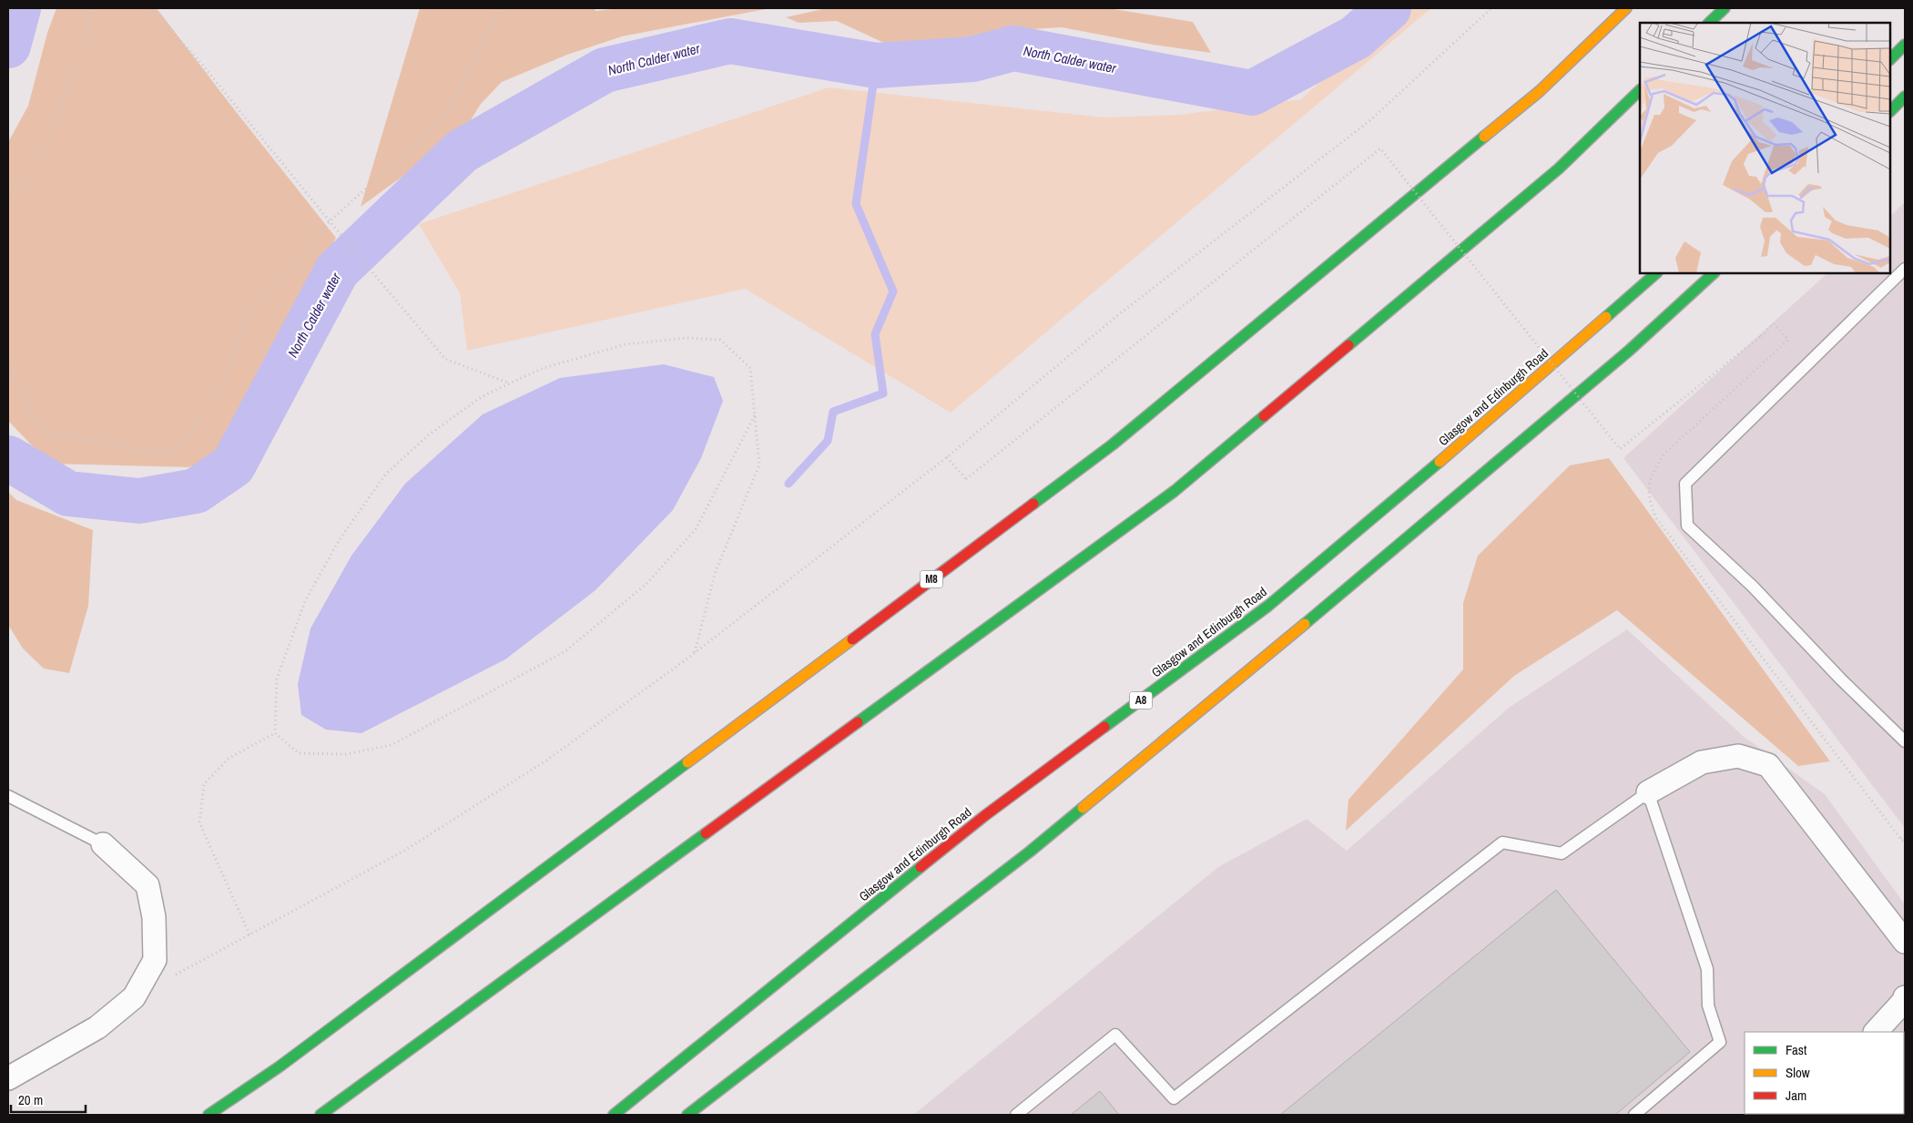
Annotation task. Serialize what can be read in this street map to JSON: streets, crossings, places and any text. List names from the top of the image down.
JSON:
{
  "streets": {
    "highway": ["Glasgow and Edinburgh Road", "M8", "A8"]
  },
  "water": ["North Calder water"],
  "legend": ["Fast", "Slow", "Jam"],
  "scale_bar": "20 m"
}
